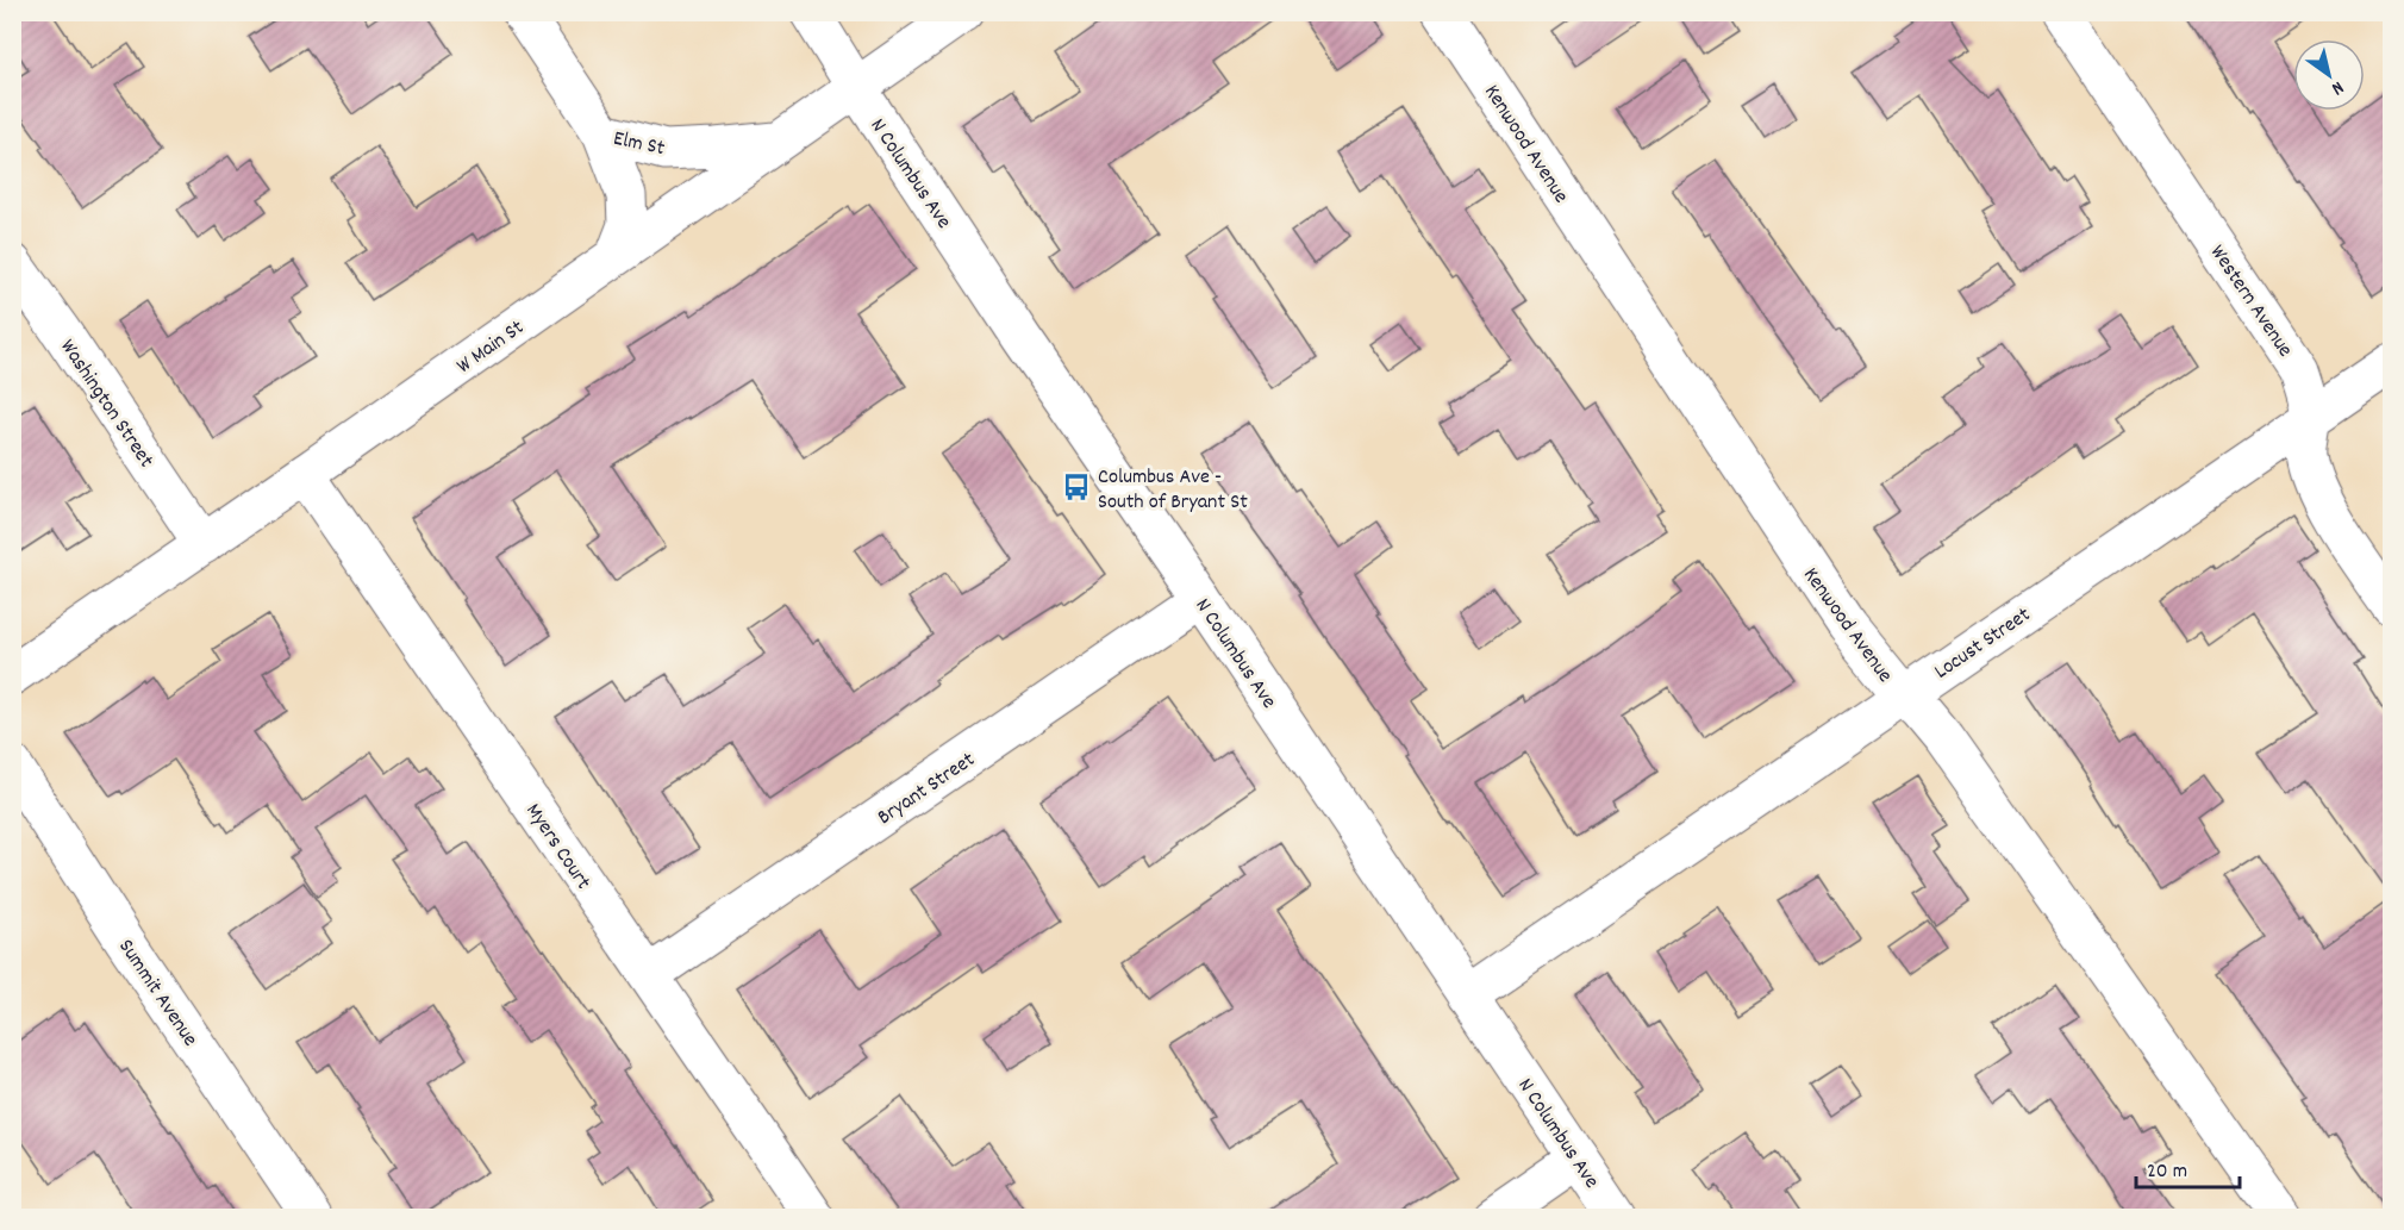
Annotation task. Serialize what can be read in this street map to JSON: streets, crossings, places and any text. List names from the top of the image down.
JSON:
{
  "streets": {
    "street": [
      "Elm St",
      "Kenwood Avenue",
      "N Columbus Ave",
      "Western Avenue",
      "W Main St",
      "Washington Street",
      "Locust Street",
      "Bryant Street",
      "Myers Court",
      "Summit Avenue"
    ]
  },
  "crossings": [
    ["Elm St", "W Main St"],
    ["Kenwood Avenue", "Locust Street"],
    ["N Columbus Ave", "W Main St"],
    ["N Columbus Ave", "Locust Street"],
    ["N Columbus Ave", "Bryant Street"],
    ["Western Avenue", "Locust Street"],
    ["W Main St", "Washington Street"],
    ["W Main St", "Myers Court"],
    ["Bryant Street", "Myers Court"]
  ],
  "places": {
    "bus stop": ["Columbus Ave - South of Bryant St"]
  },
  "scale_bar": "20 m",
  "north": "bottom right"
}
